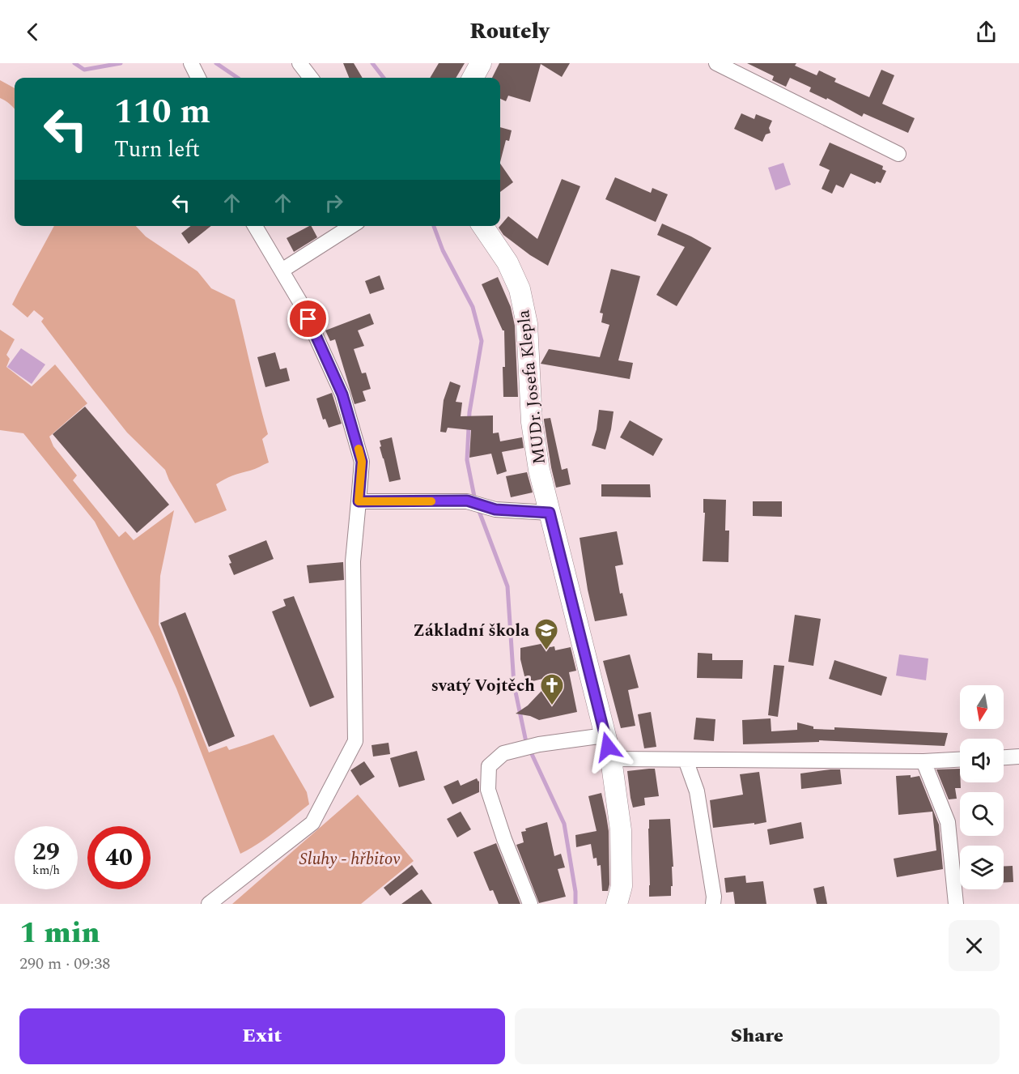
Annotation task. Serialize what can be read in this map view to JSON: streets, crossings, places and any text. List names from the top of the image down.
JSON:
{
  "streets": {
    "street": ["MUDr. Josefa Klepla"]
  },
  "parks": ["Sluhy - hřbitov"],
  "places": {
    "school or university": ["Základní škola"],
    "church": ["svatý Vojtěch"]
  },
  "north": "bottom",
  "page": {
    "header": "Routely",
    "turn": ["110 m", "Turn left"],
    "speed": "29 km/h",
    "limit": "40",
    "heading": ["1 min", "290 m · 09:38"],
    "buttons": ["Exit", "Share"]
  }
}
